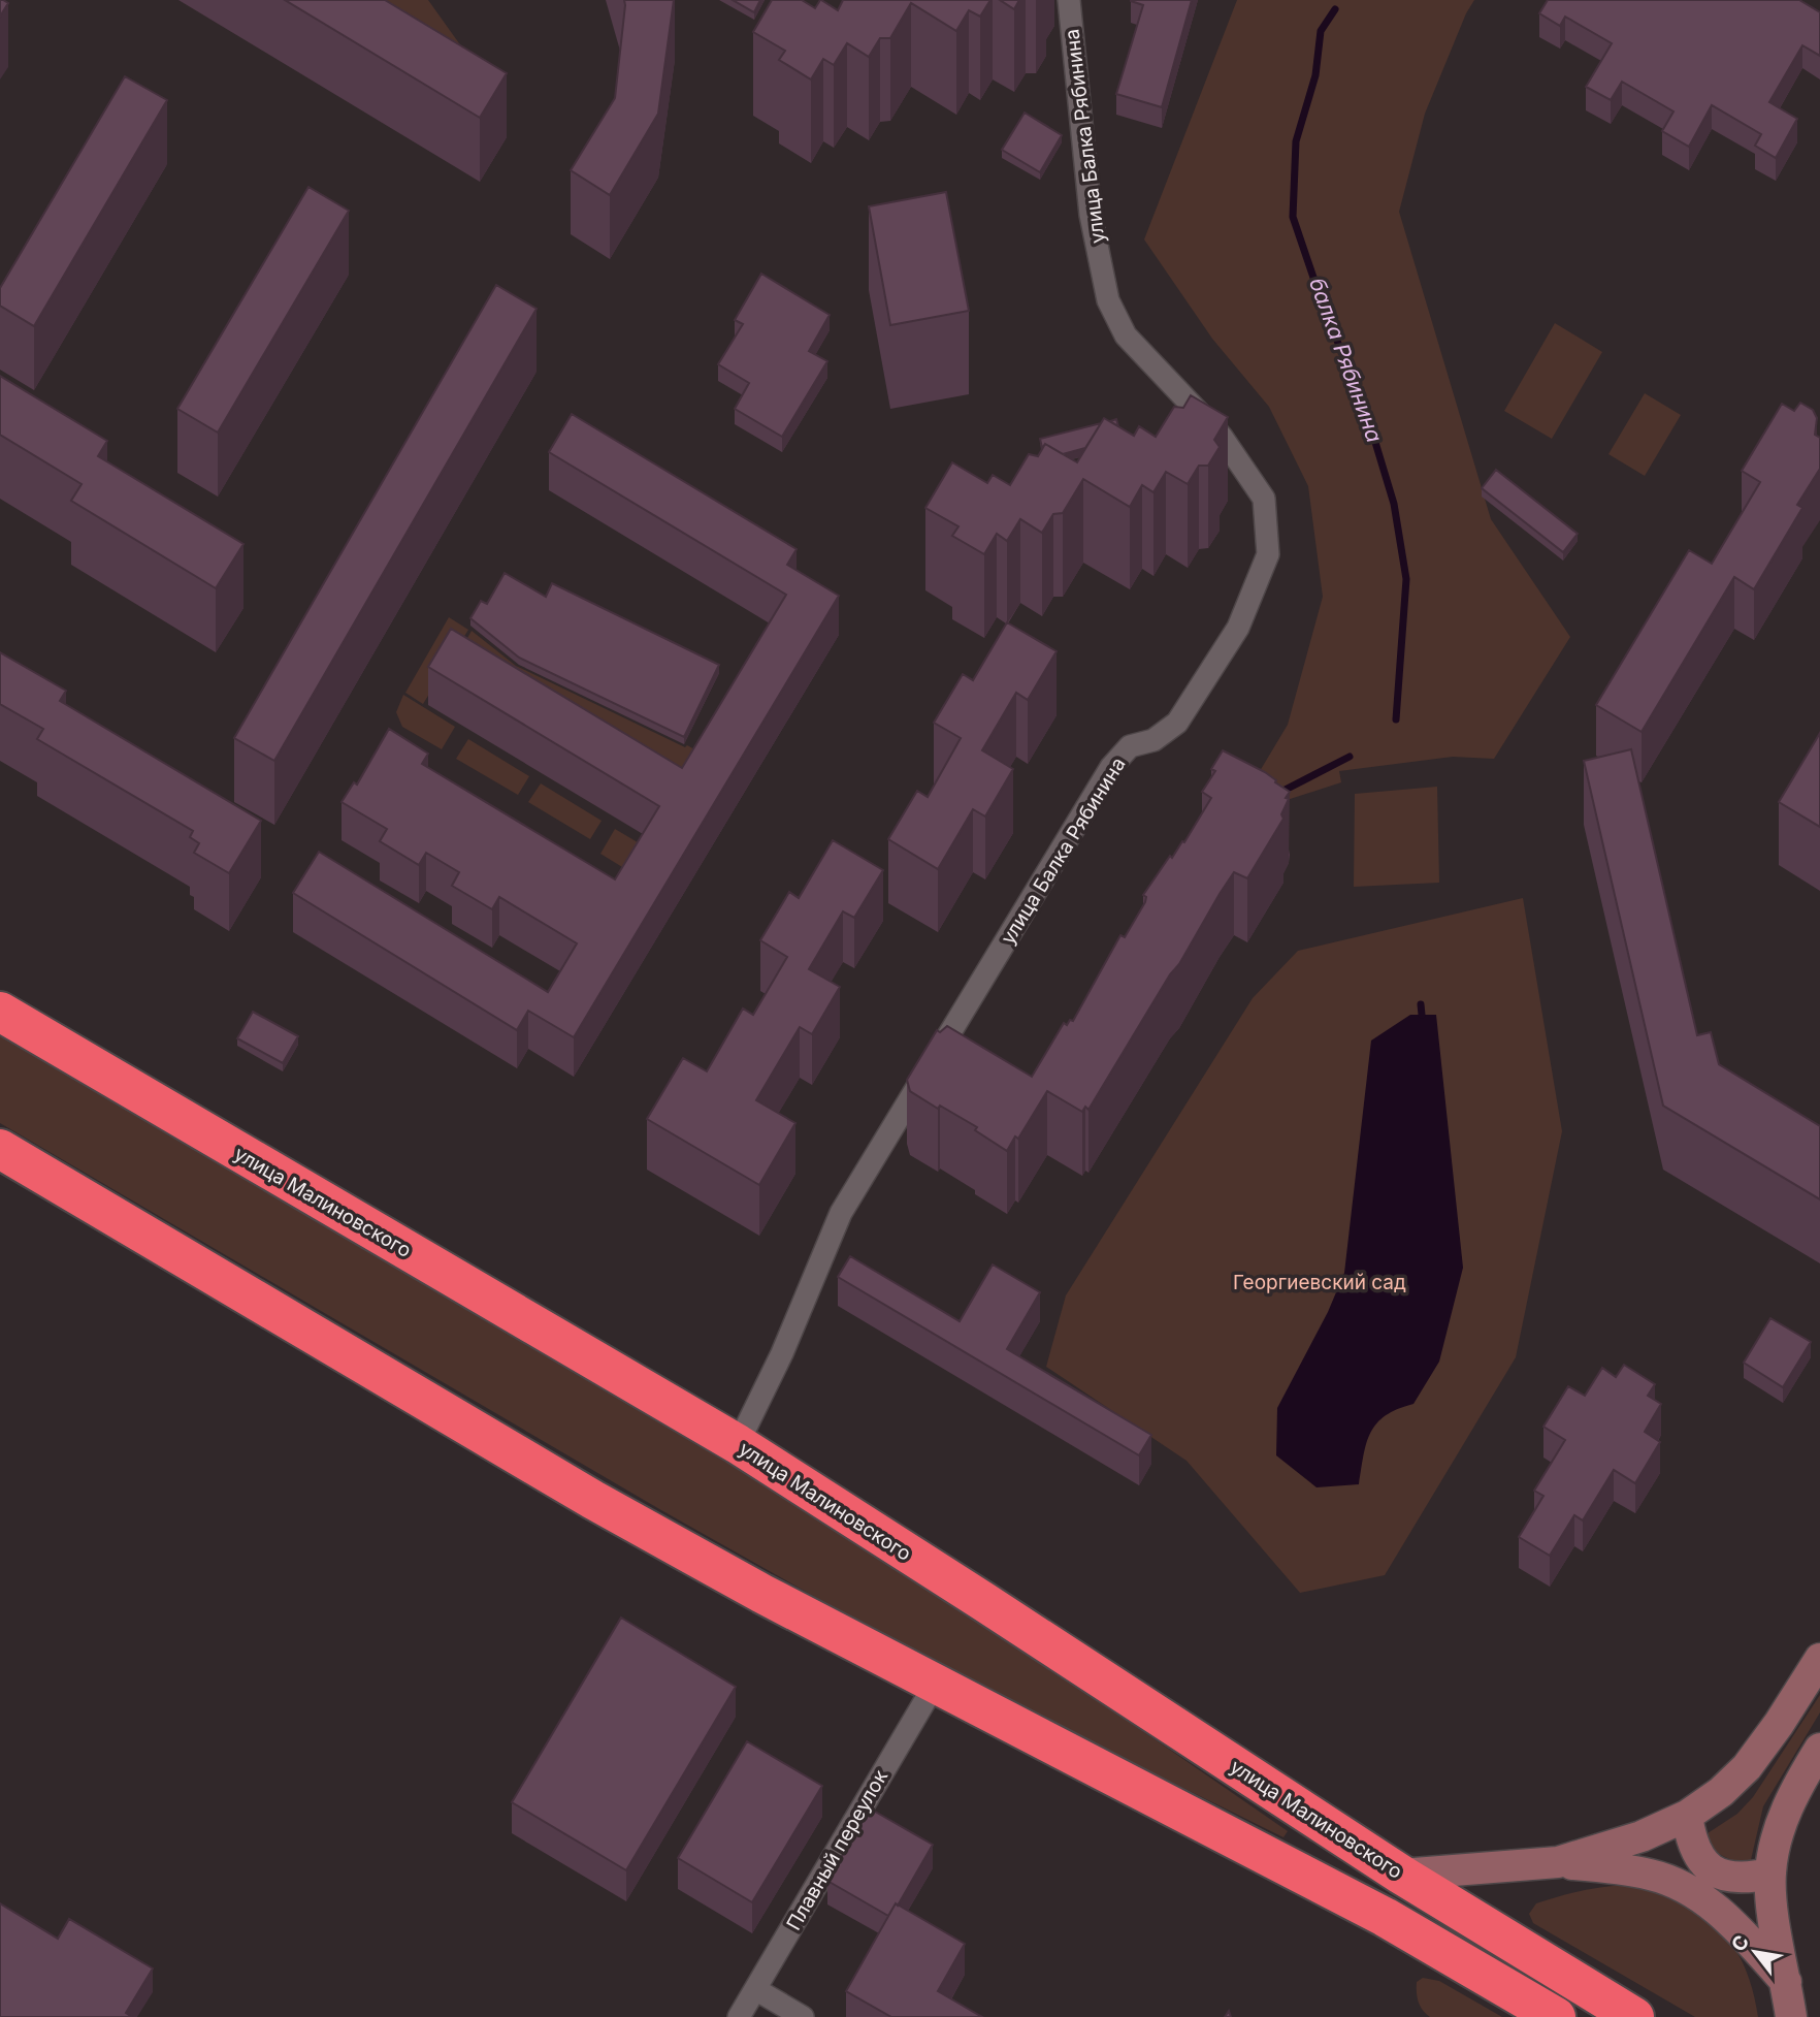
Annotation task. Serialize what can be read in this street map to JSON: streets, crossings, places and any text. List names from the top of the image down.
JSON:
{
  "streets": {
    "highway": ["улица Малиновского"],
    "street": ["улица Балка Рябинина", "Плавный переулок"]
  },
  "crossings": [
    ["улица Балка Рябинина", "улица Малиновского"]
  ],
  "water": ["балка Рябинина"],
  "parks": ["Георгиевский сад"],
  "north": "top left"
}
